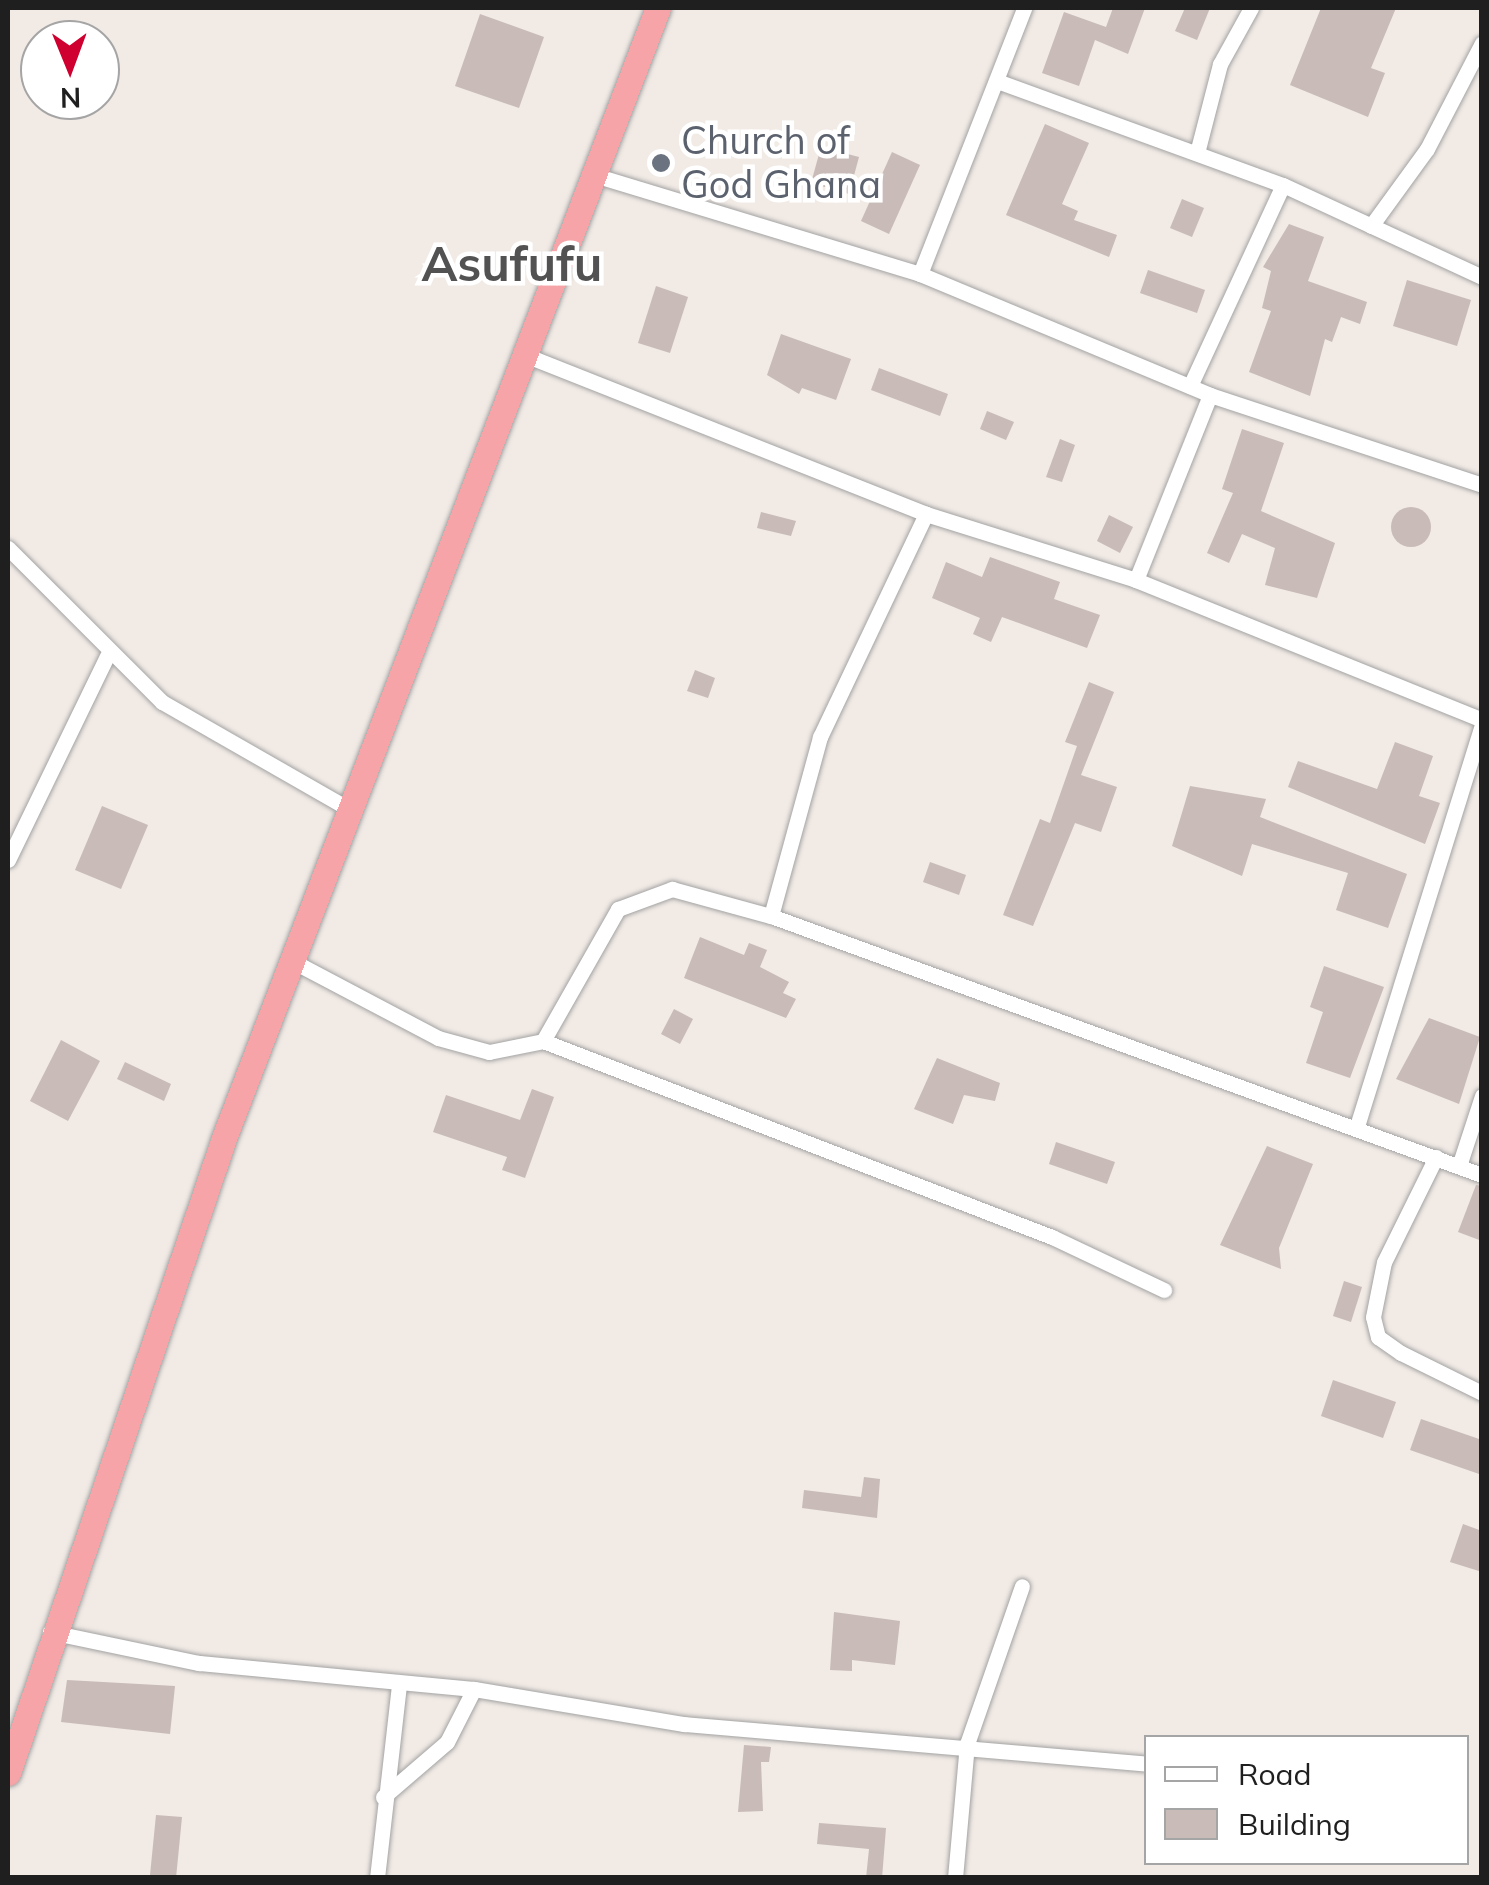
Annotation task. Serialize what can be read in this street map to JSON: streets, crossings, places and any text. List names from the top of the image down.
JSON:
{
  "districts": ["Asufufu"],
  "places": ["Church of God Ghana"],
  "legend": ["Road", "Building"],
  "north": "bottom"
}
